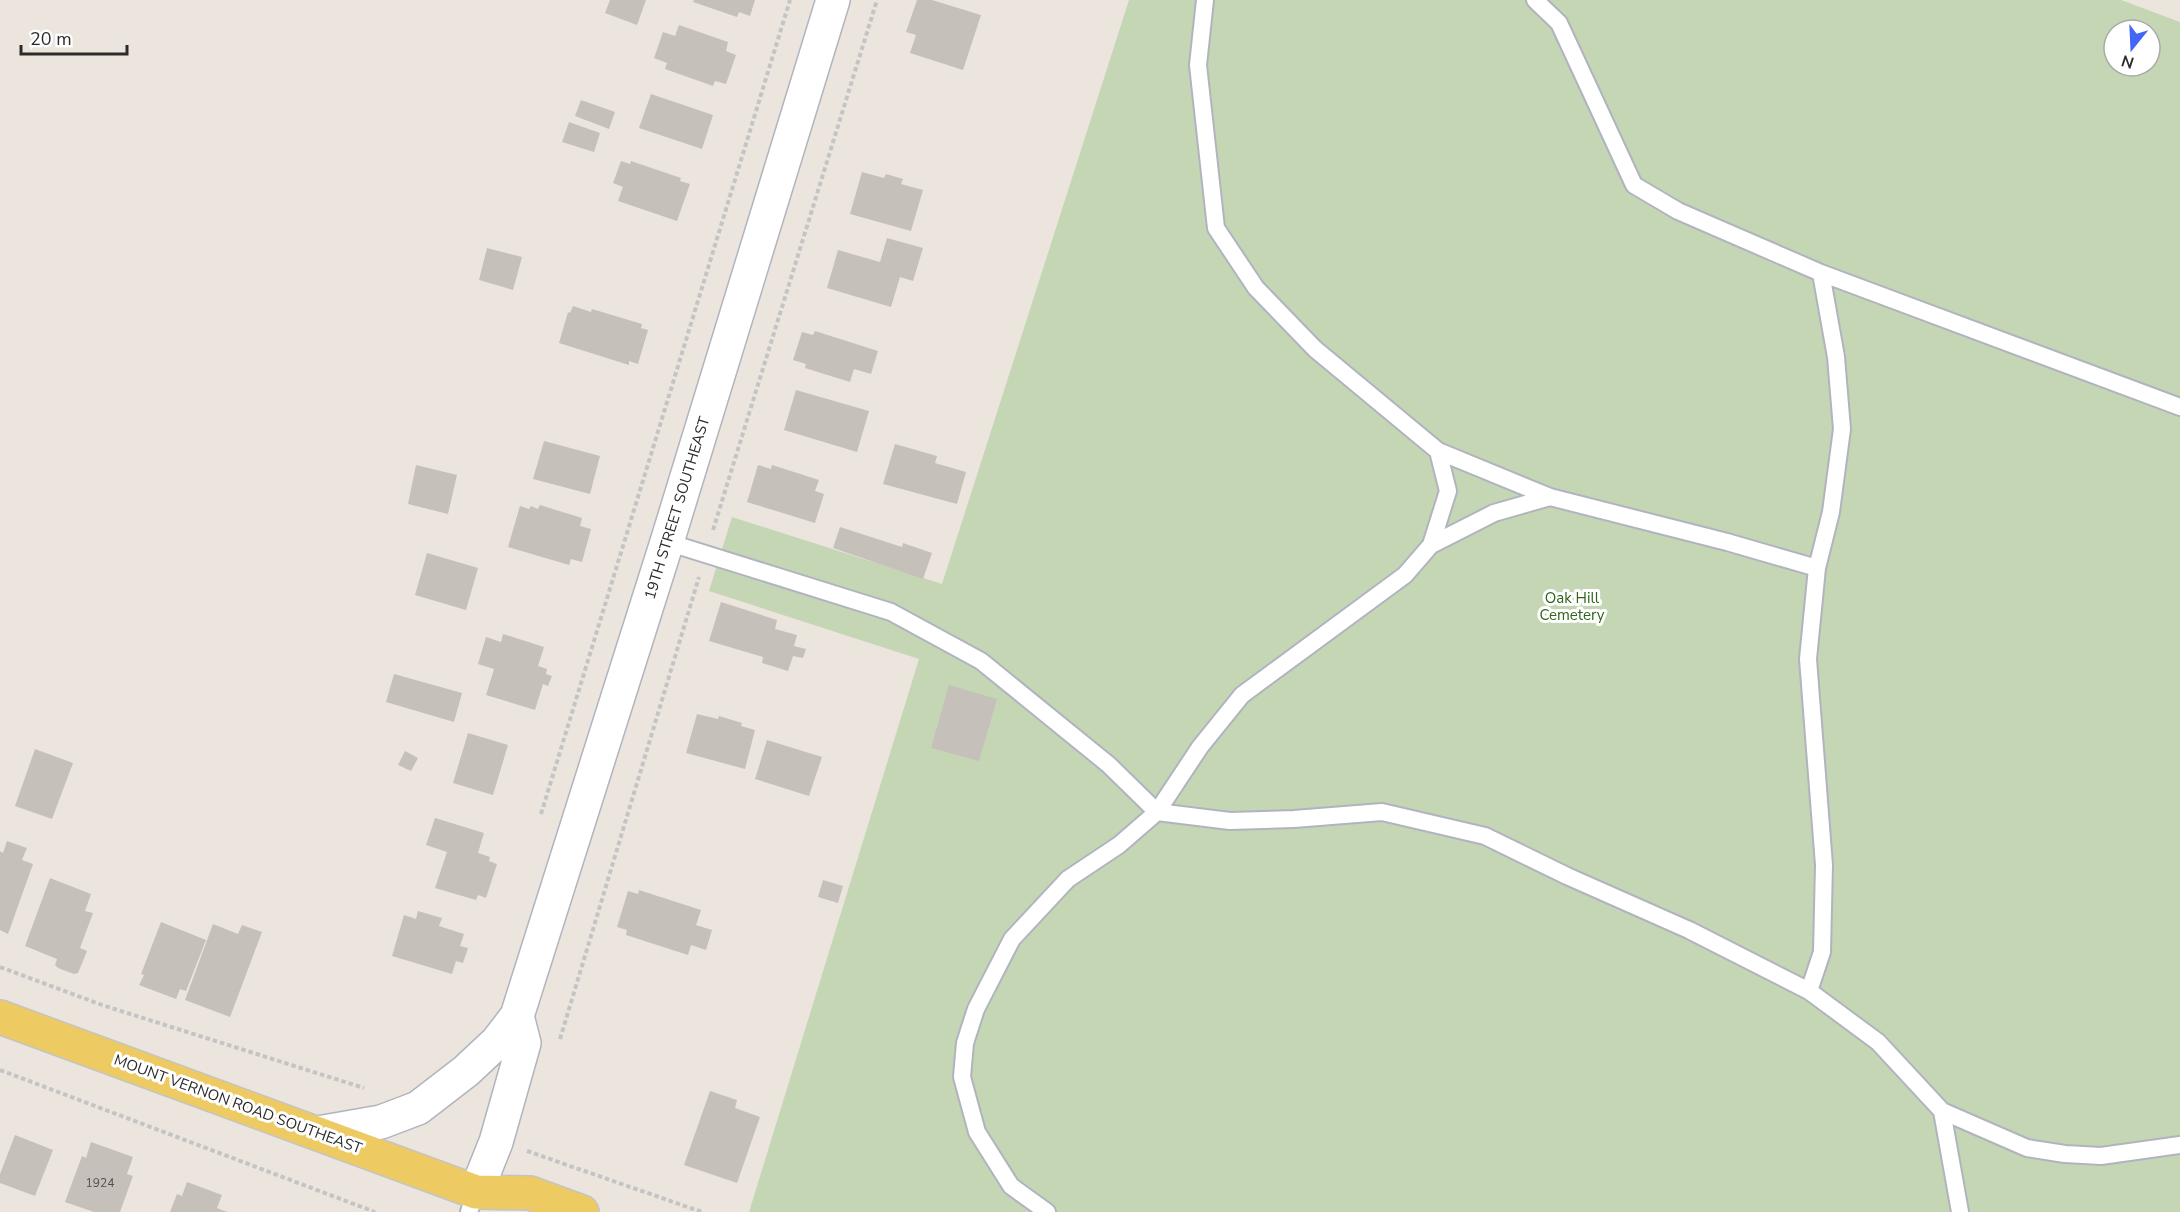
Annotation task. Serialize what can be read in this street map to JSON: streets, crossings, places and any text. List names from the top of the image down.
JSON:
{
  "streets": {
    "main road": ["19TH STREET SOUTHEAST", "MOUNT VERNON ROAD SOUTHEAST"]
  },
  "crossings": [
    ["19TH STREET SOUTHEAST", "MOUNT VERNON ROAD SOUTHEAST"]
  ],
  "parks": ["Oak Hill Cemetery"],
  "house_numbers": ["1924"],
  "scale_bar": "20 m",
  "north": "bottom"
}
